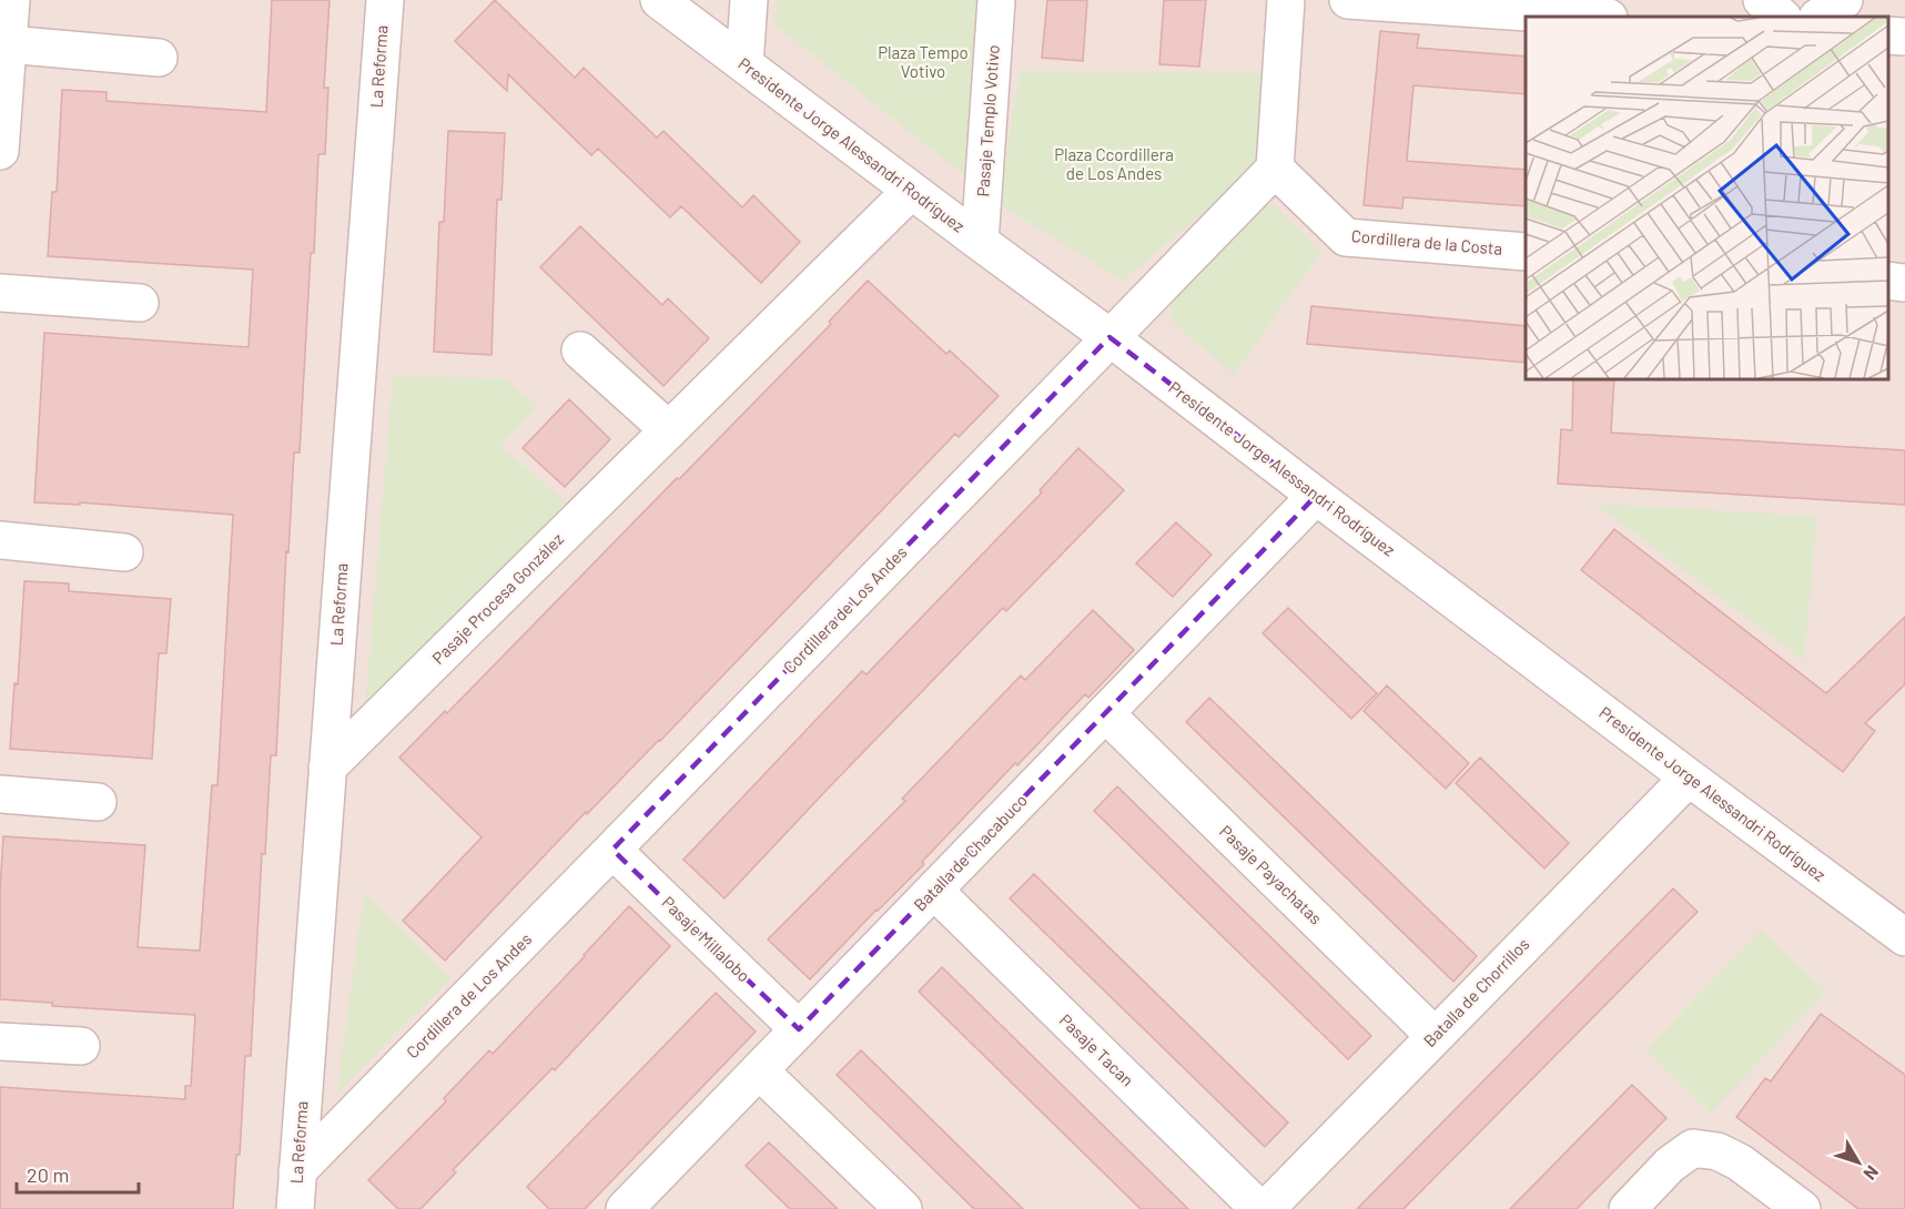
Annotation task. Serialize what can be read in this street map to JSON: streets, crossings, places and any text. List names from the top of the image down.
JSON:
{
  "streets": {
    "street": [
      "La Reforma",
      "Pasaje Templo Votivo",
      "Presidente Jorge Alessandri Rodríguez",
      "Cordillera de la Costa",
      "Pasaje Procesa González",
      "Cordillera de Los Andes",
      "Batalla de Chacabuco",
      "Pasaje Payachatas",
      "Pasaje Millalobo",
      "Batalla de Chorrillos",
      "Pasaje Tacan"
    ]
  },
  "crossings": [
    ["La Reforma", "Pasaje Procesa González"],
    ["La Reforma", "Cordillera de Los Andes"],
    ["Pasaje Templo Votivo", "Presidente Jorge Alessandri Rodríguez"],
    ["Presidente Jorge Alessandri Rodríguez", "Pasaje Procesa González"],
    ["Presidente Jorge Alessandri Rodríguez", "Cordillera de Los Andes"],
    ["Presidente Jorge Alessandri Rodríguez", "Batalla de Chacabuco"],
    ["Presidente Jorge Alessandri Rodríguez", "Batalla de Chorrillos"],
    ["Cordillera de la Costa", "Cordillera de Los Andes"],
    ["Cordillera de Los Andes", "Pasaje Millalobo"],
    ["Batalla de Chacabuco", "Pasaje Payachatas"],
    ["Batalla de Chacabuco", "Pasaje Millalobo"],
    ["Batalla de Chacabuco", "Pasaje Tacan"],
    ["Pasaje Payachatas", "Batalla de Chorrillos"]
  ],
  "parks": ["Plaza Tempo Votivo", "Plaza Ccordillera de Los Andes"],
  "scale_bar": "20 m",
  "north": "bottom right"
}
